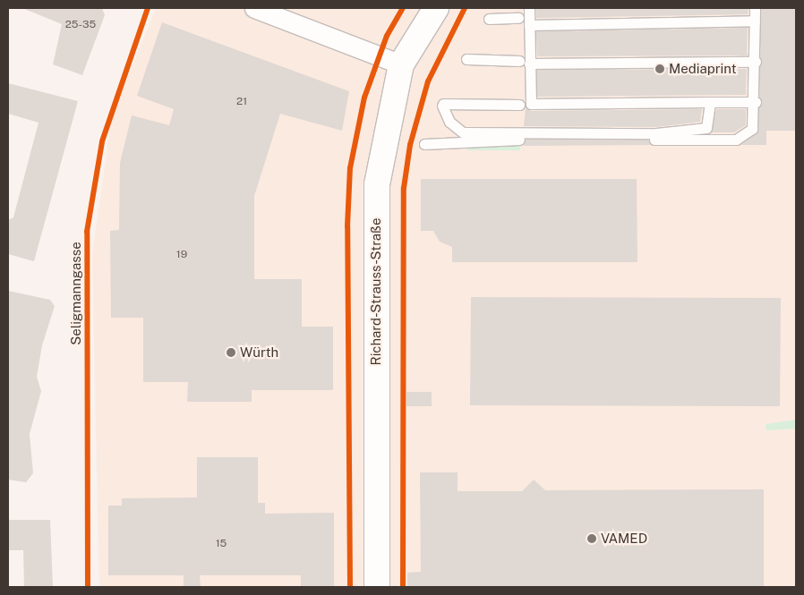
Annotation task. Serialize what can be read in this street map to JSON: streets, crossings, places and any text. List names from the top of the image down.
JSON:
{
  "streets": {
    "main road": ["Richard-Strauss-Straße"],
    "cycle path": ["Seligmanngasse"]
  },
  "places": ["Mediaprint", "Würth", "VAMED"],
  "house_numbers": [
    "25-35",
    "21",
    "19",
    "15"
  ]
}
